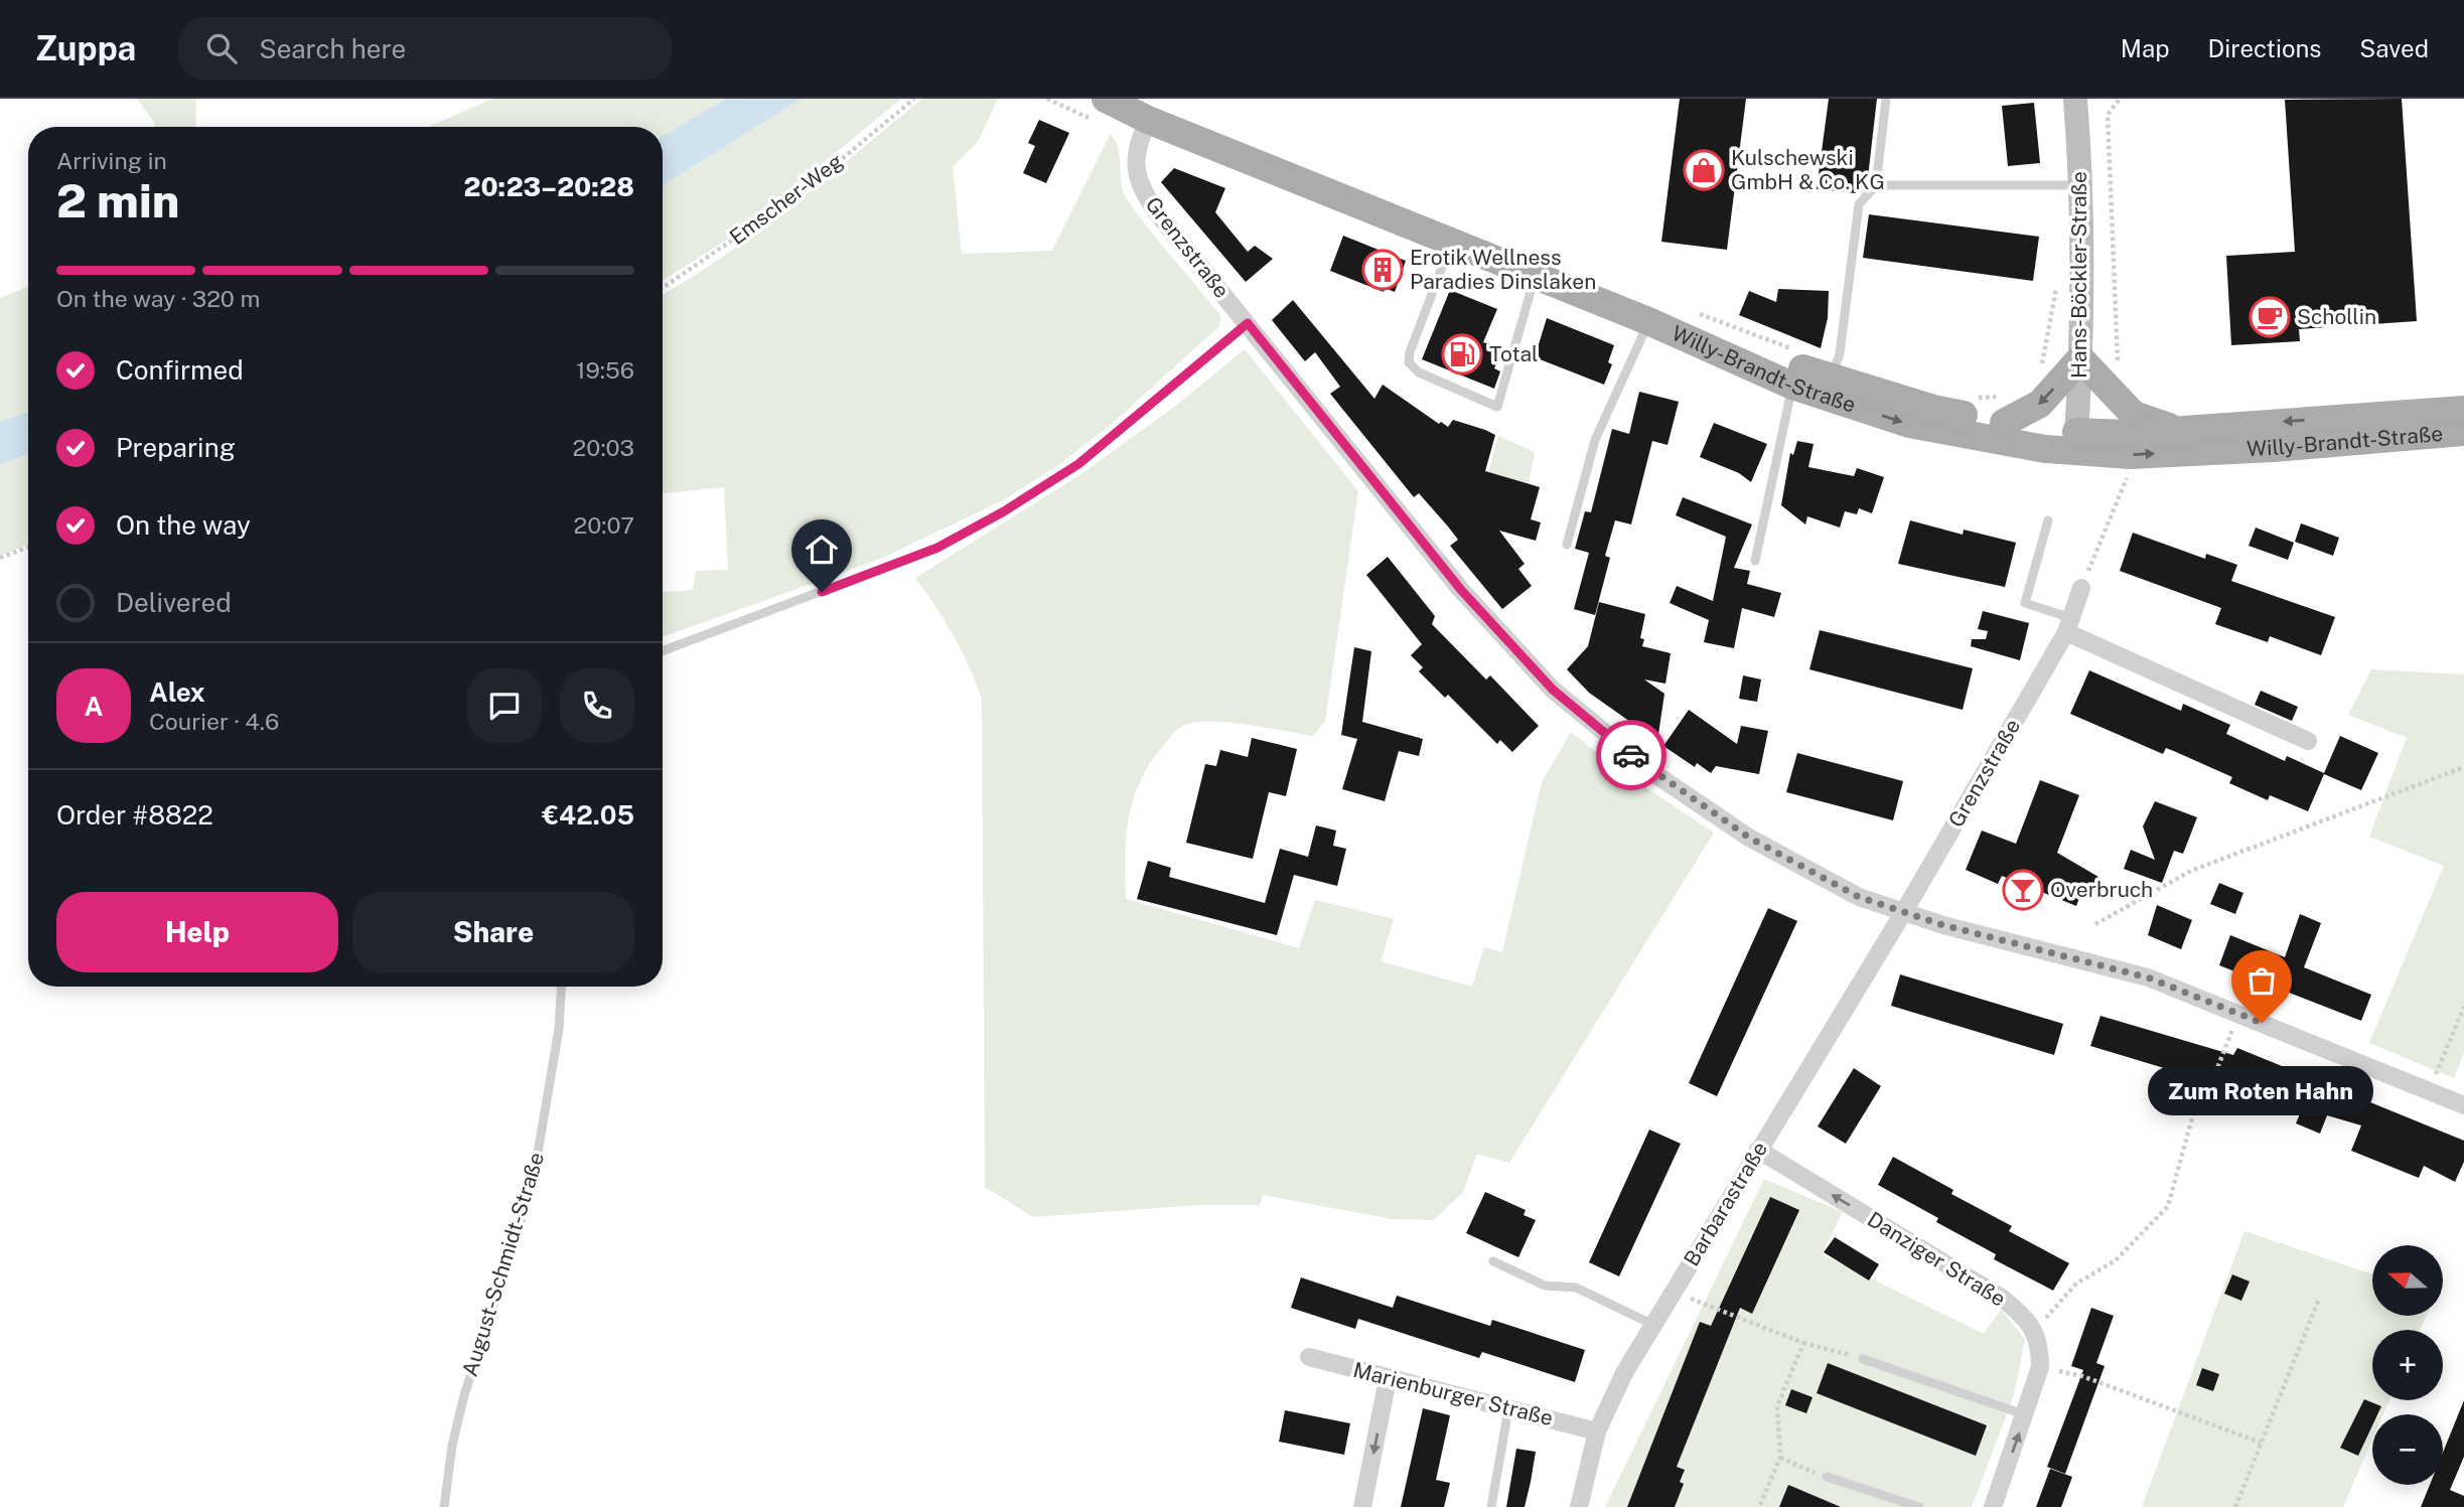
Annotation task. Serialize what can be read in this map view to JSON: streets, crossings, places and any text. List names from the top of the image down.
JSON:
{
  "streets": {
    "main road": ["Hans-Böckler-Straße", "Willy-Brandt-Straße"],
    "street": [
      "Grenzstraße",
      "Barbarastraße",
      "Danziger Straße",
      "Marienburger Straße"
    ],
    "lane": ["August-Schmidt-Straße"],
    "path": ["Emscher-Weg"]
  },
  "crossings": [
    ["Grenzstraße", "Willy-Brandt-Straße"],
    ["Grenzstraße", "Barbarastraße"],
    ["Hans-Böckler-Straße", "Willy-Brandt-Straße"],
    ["Barbarastraße", "Danziger Straße"],
    ["Barbarastraße", "Marienburger Straße"]
  ],
  "one_way": ["Danziger Straße"],
  "places": {
    "shop": ["Kulschewski GmbH & Co. KG"],
    "building": ["Erotik Wellness Paradies Dinslaken"],
    "cafe": ["Schollin"],
    "fuel station": ["Total"],
    "bar": ["Overbruch"],
    "other": ["Zum Roten Hahn"]
  },
  "north": "left",
  "page": {
    "header": "Zuppa",
    "search": "Search here",
    "nav": ["Map", "Directions", "Saved"],
    "heading": ["2 min", "Arriving in", "20:23–20:28"],
    "panel": [
      "Alex",
      "Courier · 4.6",
      "Order #8822",
      "€42.05"
    ],
    "bar": "On the way · 320 m",
    "list": [
      ["Confirmed", "19:56"],
      ["Preparing", "20:03"],
      ["On the way", "20:07"],
      "Delivered"
    ],
    "round": "A",
    "buttons": ["Help", "Share"],
    "bubble": "Zum Roten Hahn",
    "map_buttons": ["+", "−"]
  }
}
